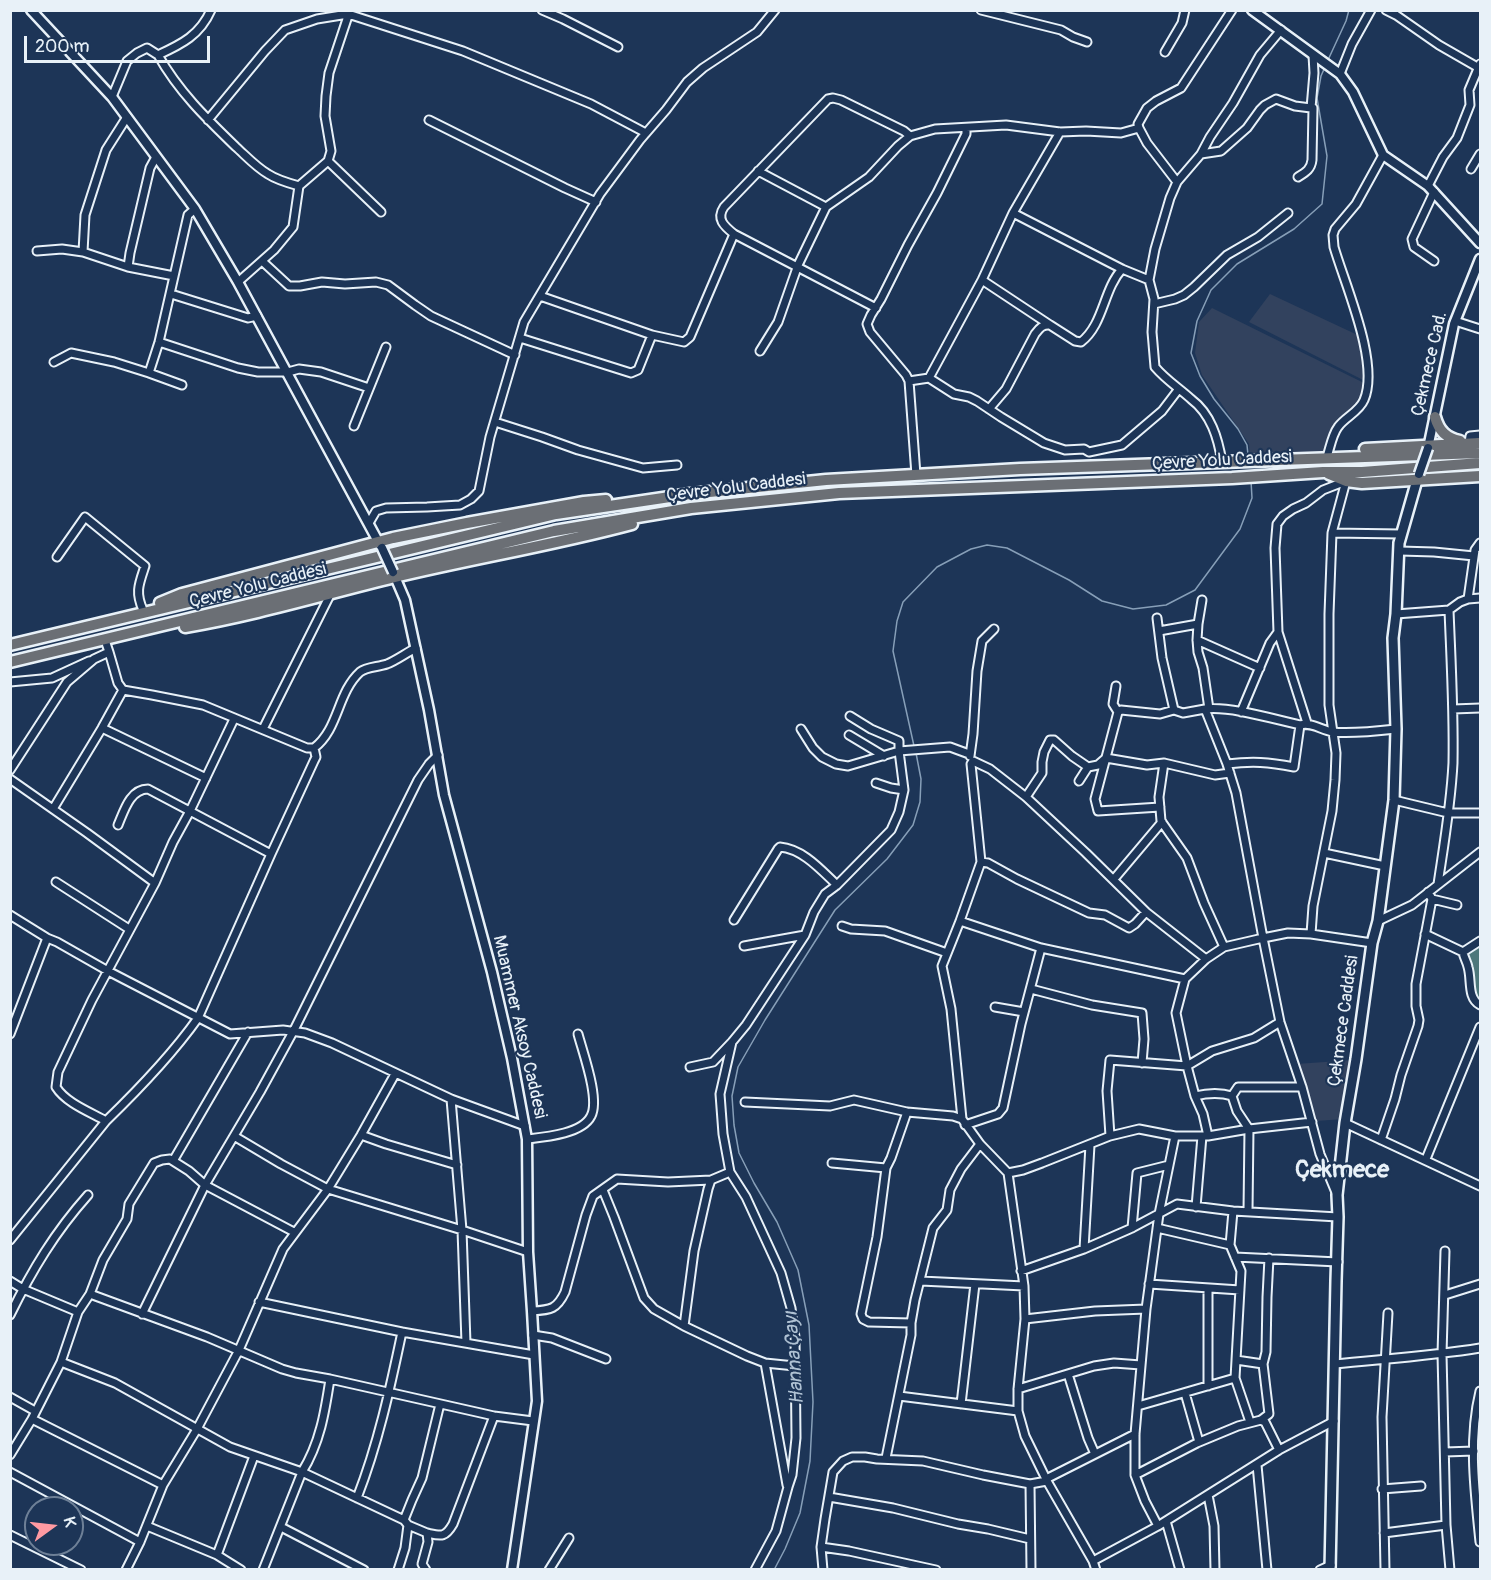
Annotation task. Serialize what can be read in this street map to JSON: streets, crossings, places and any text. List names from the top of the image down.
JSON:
{
  "streets": {
    "highway": ["Çevre Yolu Caddesi"],
    "main road": ["Çekmece Caddesi"],
    "street": ["Çekmece Cad.", "Muammer Aksoy Caddesi"]
  },
  "crossings": [
    ["Çekmece Cad.", "Çekmece Caddesi"]
  ],
  "districts": ["Çekmece"],
  "water": ["Hanna Çayı"],
  "scale_bar": "200 m",
  "north": "right"
}
